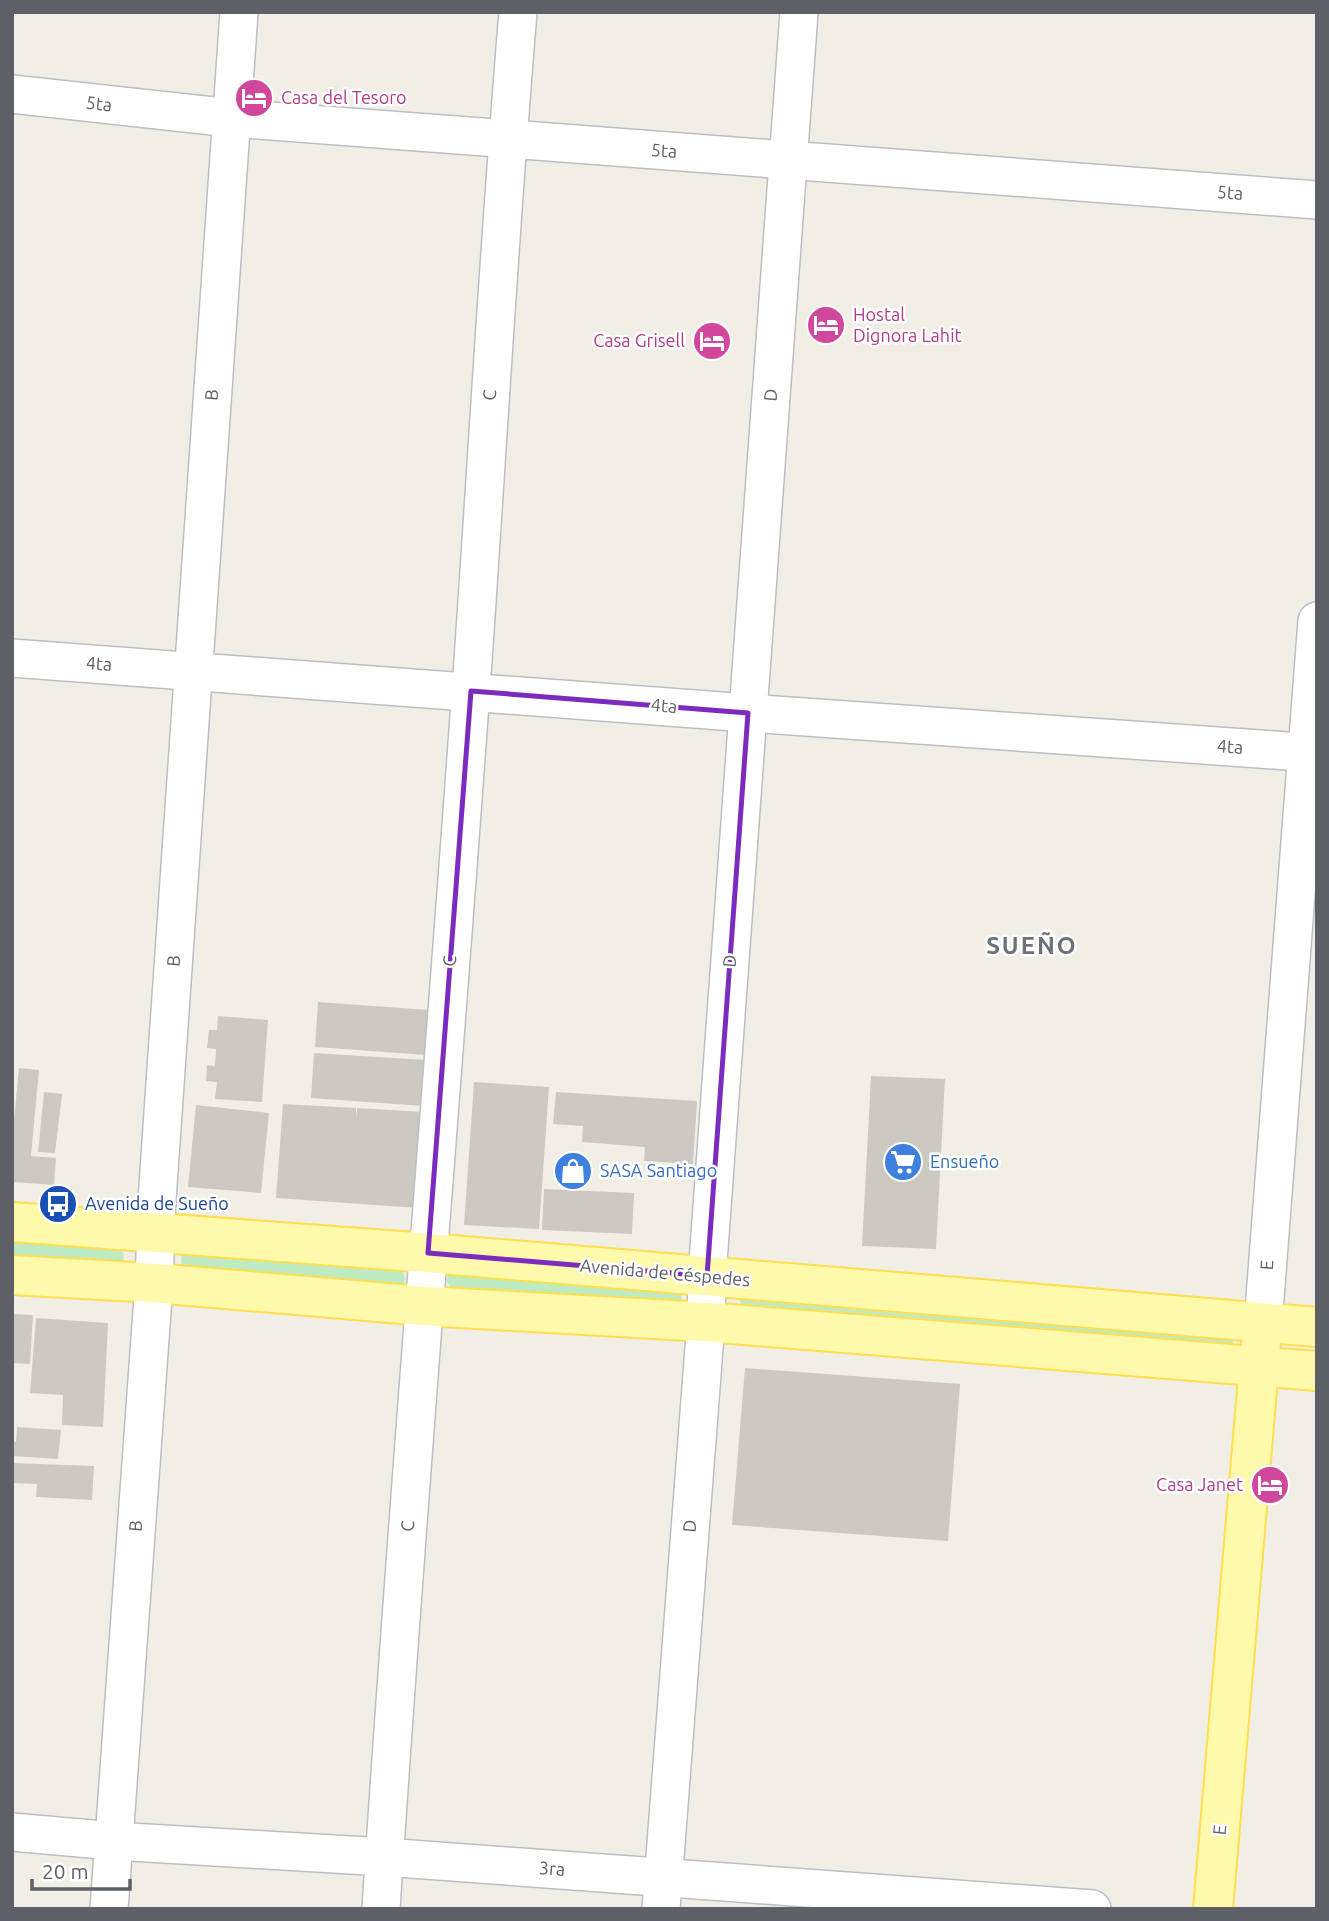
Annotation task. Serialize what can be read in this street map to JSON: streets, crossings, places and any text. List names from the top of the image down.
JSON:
{
  "streets": {
    "main road": ["E", "Avenida de Céspedes"],
    "street": [
      "5ta",
      "B",
      "C",
      "D",
      "4ta",
      "3ra"
    ]
  },
  "crossings": [
    ["5ta", "B"],
    ["5ta", "C"],
    ["5ta", "D"],
    ["B", "4ta"],
    ["B", "Avenida de Céspedes"],
    ["B", "3ra"],
    ["C", "4ta"],
    ["C", "Avenida de Céspedes"],
    ["C", "3ra"],
    ["D", "4ta"],
    ["D", "Avenida de Céspedes"],
    ["D", "3ra"],
    ["4ta", "E"],
    ["E", "Avenida de Céspedes"]
  ],
  "districts": ["SUEÑO"],
  "places": {
    "hotel": [
      "Casa del Tesoro",
      "Hostal Dignora Lahit",
      "Casa Grisell",
      "Casa Janet"
    ],
    "supermarket": ["Ensueño"],
    "shop": ["SASA Santiago"],
    "bus stop": ["Avenida de Sueño"]
  },
  "scale_bar": "20 m"
}
